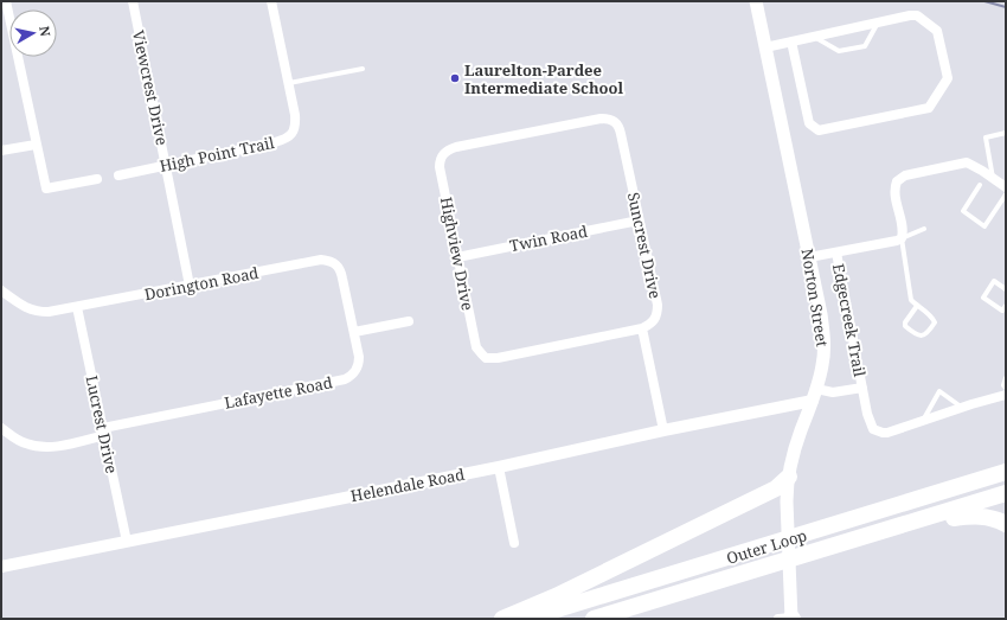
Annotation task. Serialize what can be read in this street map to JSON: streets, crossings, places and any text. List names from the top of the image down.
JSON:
{
  "streets": {
    "highway": ["Outer Loop"],
    "main road": ["Norton Street"],
    "street": [
      "Viewcrest Drive",
      "High Point Trail",
      "Twin Road",
      "Suncrest Drive",
      "Highview Drive",
      "Dorington Road",
      "Edgecreek Trail",
      "Lafayette Road",
      "Lucrest Drive",
      "Helendale Road"
    ]
  },
  "crossings": [
    ["Viewcrest Drive", "High Point Trail"],
    ["Viewcrest Drive", "Dorington Road"],
    ["Twin Road", "Suncrest Drive"],
    ["Twin Road", "Highview Drive"],
    ["Suncrest Drive", "Highview Drive"],
    ["Dorington Road", "Lafayette Road"],
    ["Dorington Road", "Lucrest Drive"],
    ["Norton Street", "Edgecreek Trail"],
    ["Norton Street", "Helendale Road"],
    ["Edgecreek Trail", "Helendale Road"],
    ["Lafayette Road", "Lucrest Drive"],
    ["Lucrest Drive", "Helendale Road"]
  ],
  "places": ["Laurelton-Pardee Intermediate School"],
  "north": "right"
}
